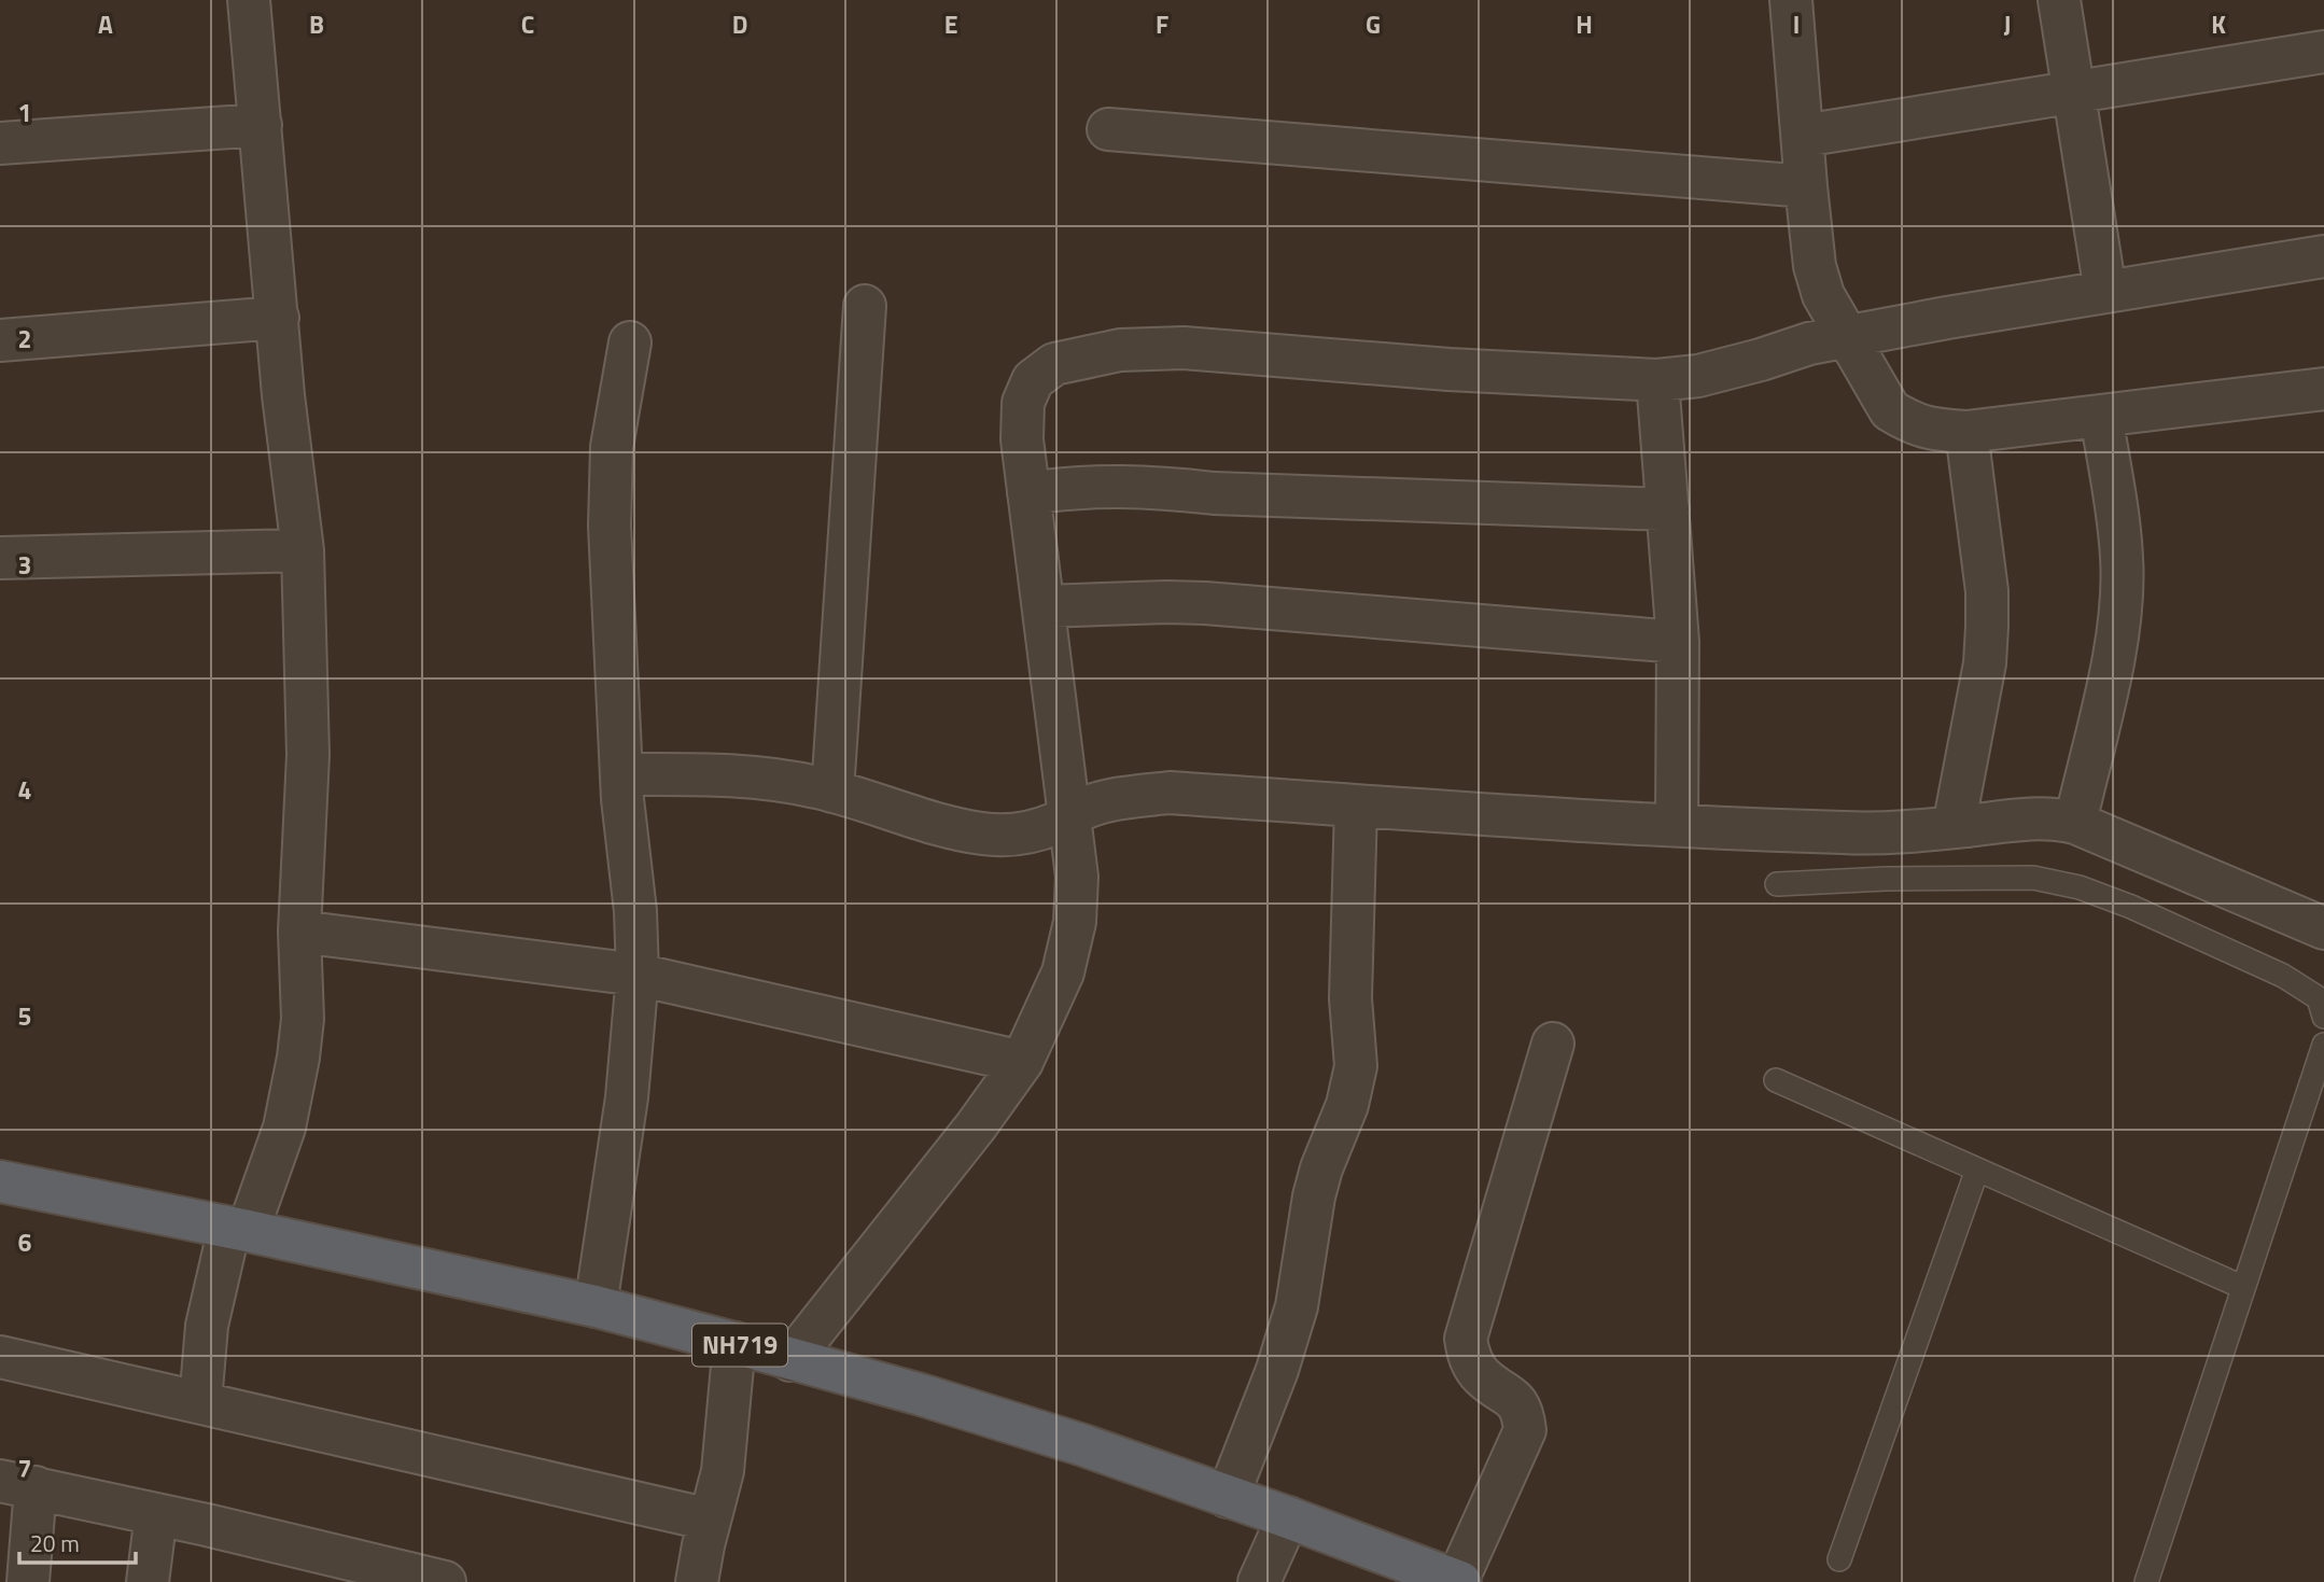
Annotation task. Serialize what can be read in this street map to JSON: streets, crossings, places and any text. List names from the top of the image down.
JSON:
{
  "streets": {
    "highway": ["NH719"]
  },
  "scale_bar": "20 m",
  "grid": {
    "columns": [
      "A",
      "B",
      "C",
      "D",
      "E",
      "F",
      "G",
      "H",
      "I",
      "J",
      "K"
    ],
    "rows": [
      "1",
      "2",
      "3",
      "4",
      "5",
      "6",
      "7"
    ]
  }
}
